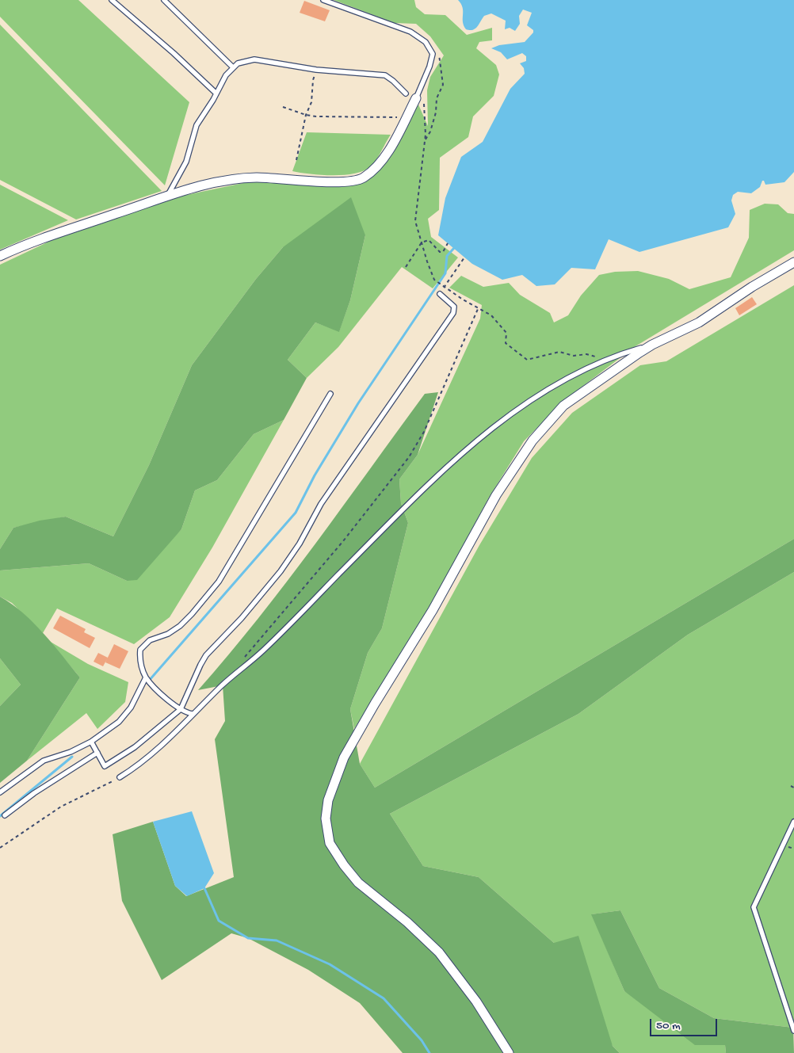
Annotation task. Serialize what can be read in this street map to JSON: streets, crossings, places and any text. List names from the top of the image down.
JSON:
{
  "scale_bar": "50 m"
}
